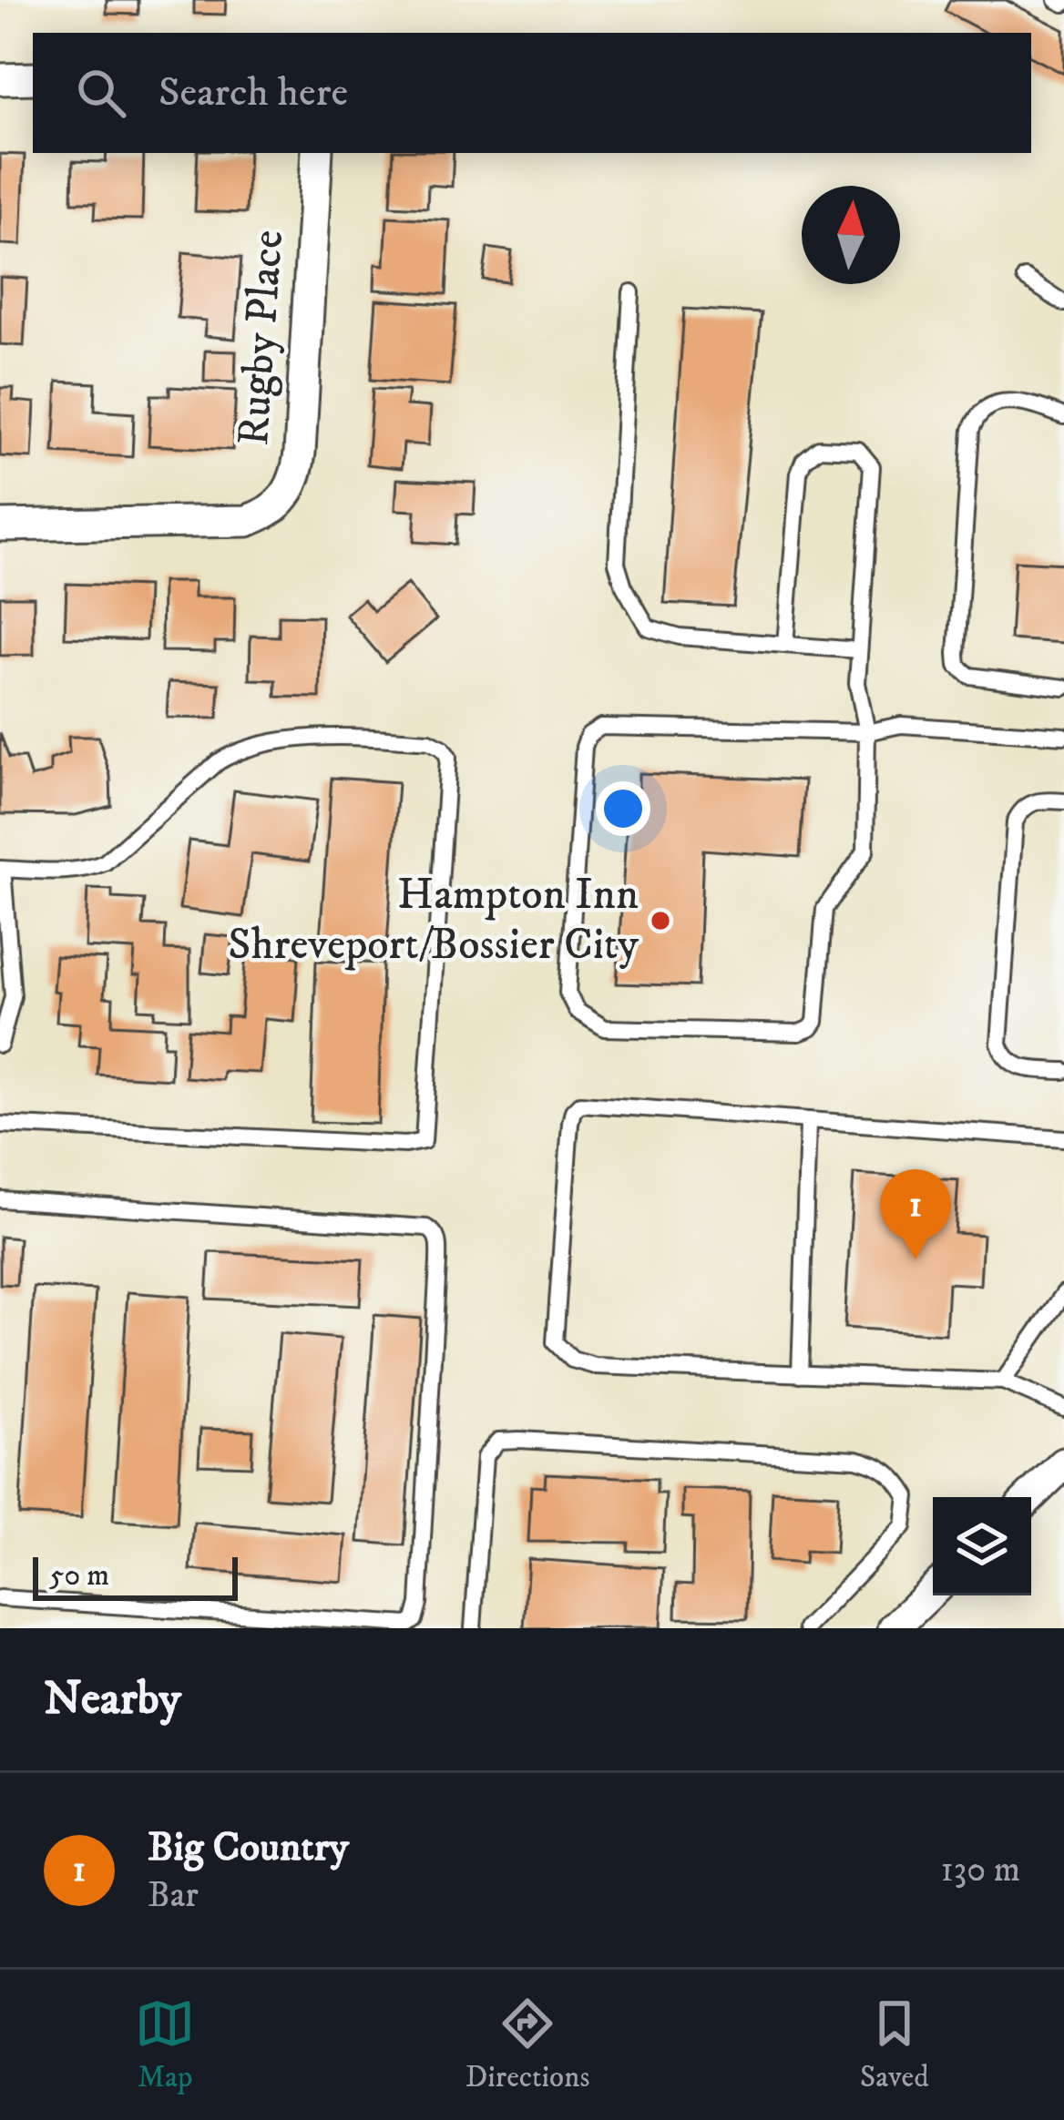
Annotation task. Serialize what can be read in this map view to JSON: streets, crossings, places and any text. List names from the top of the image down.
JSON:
{
  "streets": {
    "street": ["Rugby Place"]
  },
  "places": ["Hampton Inn Shreveport/Bossier City"],
  "scale_bar": "50 m",
  "north": "top",
  "page": {
    "search": "Search here",
    "pins": "1",
    "scale": "50 m",
    "heading": "Nearby",
    "list": [
      {
        "mark": "1",
        "name": "Big Country",
        "note": "Bar",
        "value": "130 m"
      }
    ],
    "nav": ["Map", "Directions", "Saved"]
  }
}
